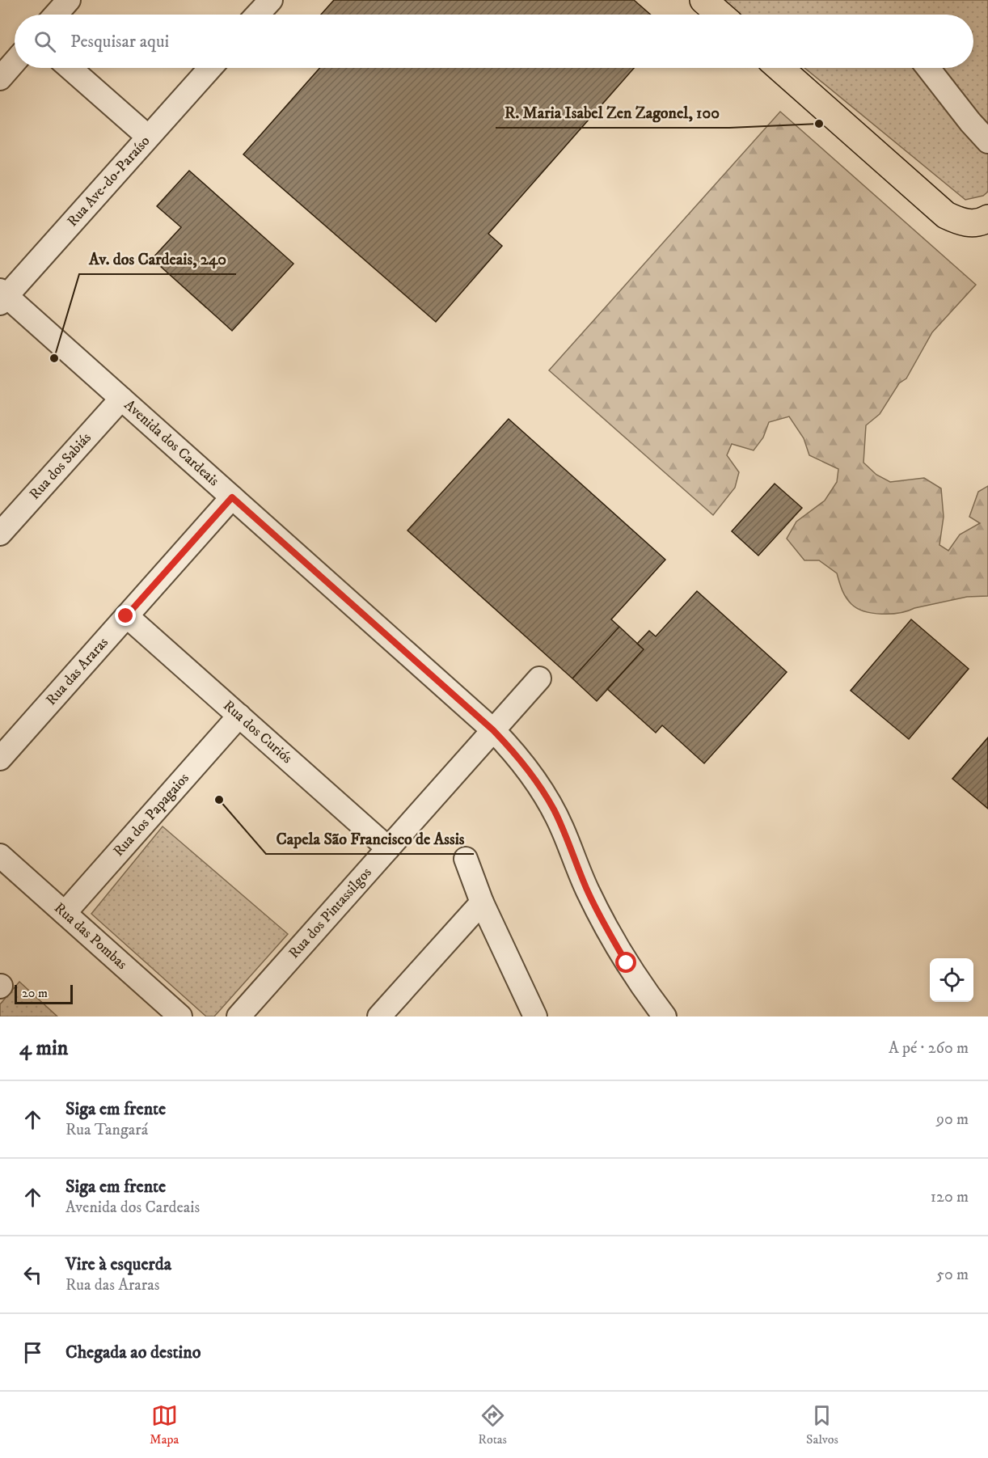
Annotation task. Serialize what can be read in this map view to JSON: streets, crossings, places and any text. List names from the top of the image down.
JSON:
{
  "streets": {
    "street": [
      "Rua Ave-do-Paraíso",
      "Avenida dos Cardeais",
      "Rua dos Sabiás",
      "Rua das Araras",
      "Rua dos Curiós",
      "Rua dos Papagaios",
      "Rua dos Pintassilgos",
      "Rua das Pombas"
    ]
  },
  "crossings": [
    ["Rua Ave-do-Paraíso", "Avenida dos Cardeais"],
    ["Avenida dos Cardeais", "Rua dos Sabiás"],
    ["Avenida dos Cardeais", "Rua das Araras"],
    ["Avenida dos Cardeais", "Rua dos Pintassilgos"],
    ["Rua das Araras", "Rua dos Curiós"],
    ["Rua dos Curiós", "Rua dos Papagaios"],
    ["Rua dos Curiós", "Rua dos Pintassilgos"],
    ["Rua dos Papagaios", "Rua das Pombas"]
  ],
  "places": ["R. Maria Isabel Zen Zagonel, 100", "Av. dos Cardeais, 240", "Capela São Francisco de Assis"],
  "scale_bar": "20 m",
  "page": {
    "search": "Pesquisar aqui",
    "scale": "20 m",
    "heading": ["4 min", "A pé · 260 m"],
    "list": [
      ["Siga em frente", "Rua Tangará", "90 m"],
      ["Siga em frente", "Avenida dos Cardeais", "120 m"],
      ["Vire à esquerda", "Rua das Araras", "50 m"],
      "Chegada ao destino"
    ],
    "nav": ["Mapa", "Rotas", "Salvos"]
  }
}
